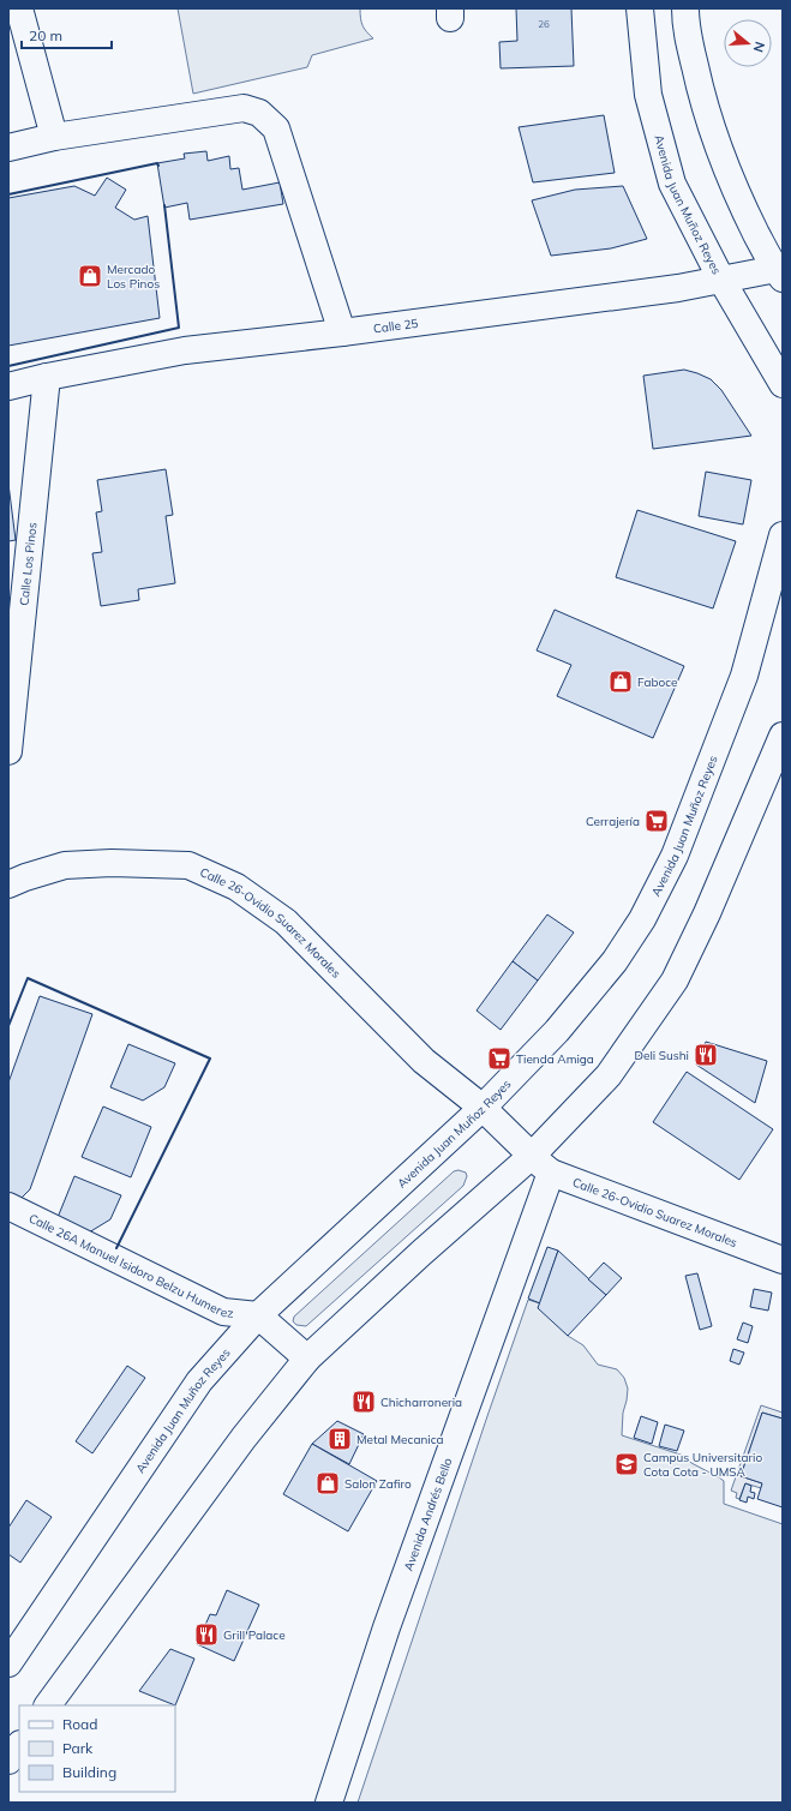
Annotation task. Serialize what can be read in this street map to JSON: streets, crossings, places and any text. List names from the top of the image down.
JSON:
{
  "streets": {
    "street": [
      "Avenida Juan Muñoz Reyes",
      "Calle 25",
      "Calle Los Pinos",
      "Calle 26-Ovidio Suarez Morales",
      "Calle 26A Manuel Isidoro Belzu Humerez",
      "Avenida Andrés Bello"
    ]
  },
  "crossings": [
    ["Avenida Juan Muñoz Reyes", "Calle 25"],
    ["Avenida Juan Muñoz Reyes", "Calle 26-Ovidio Suarez Morales"],
    ["Avenida Juan Muñoz Reyes", "Calle 26A Manuel Isidoro Belzu Humerez"],
    ["Calle 25", "Calle Los Pinos"],
    ["Calle 26-Ovidio Suarez Morales", "Avenida Andrés Bello"]
  ],
  "places": {
    "shop": ["Mercado Los Pinos", "Faboce", "Salon Zafiro"],
    "supermarket": ["Cerrajería", "Tienda Amiga"],
    "restaurant": ["Deli Sushi", "Chicharroneria", "Grill Palace"],
    "building": ["Metal Mecanica"],
    "school or university": ["Campus Universitario Cota Cota - UMSA"]
  },
  "house_numbers": ["26"],
  "legend": ["Road", "Park", "Building"],
  "scale_bar": "20 m",
  "north": "right"
}
